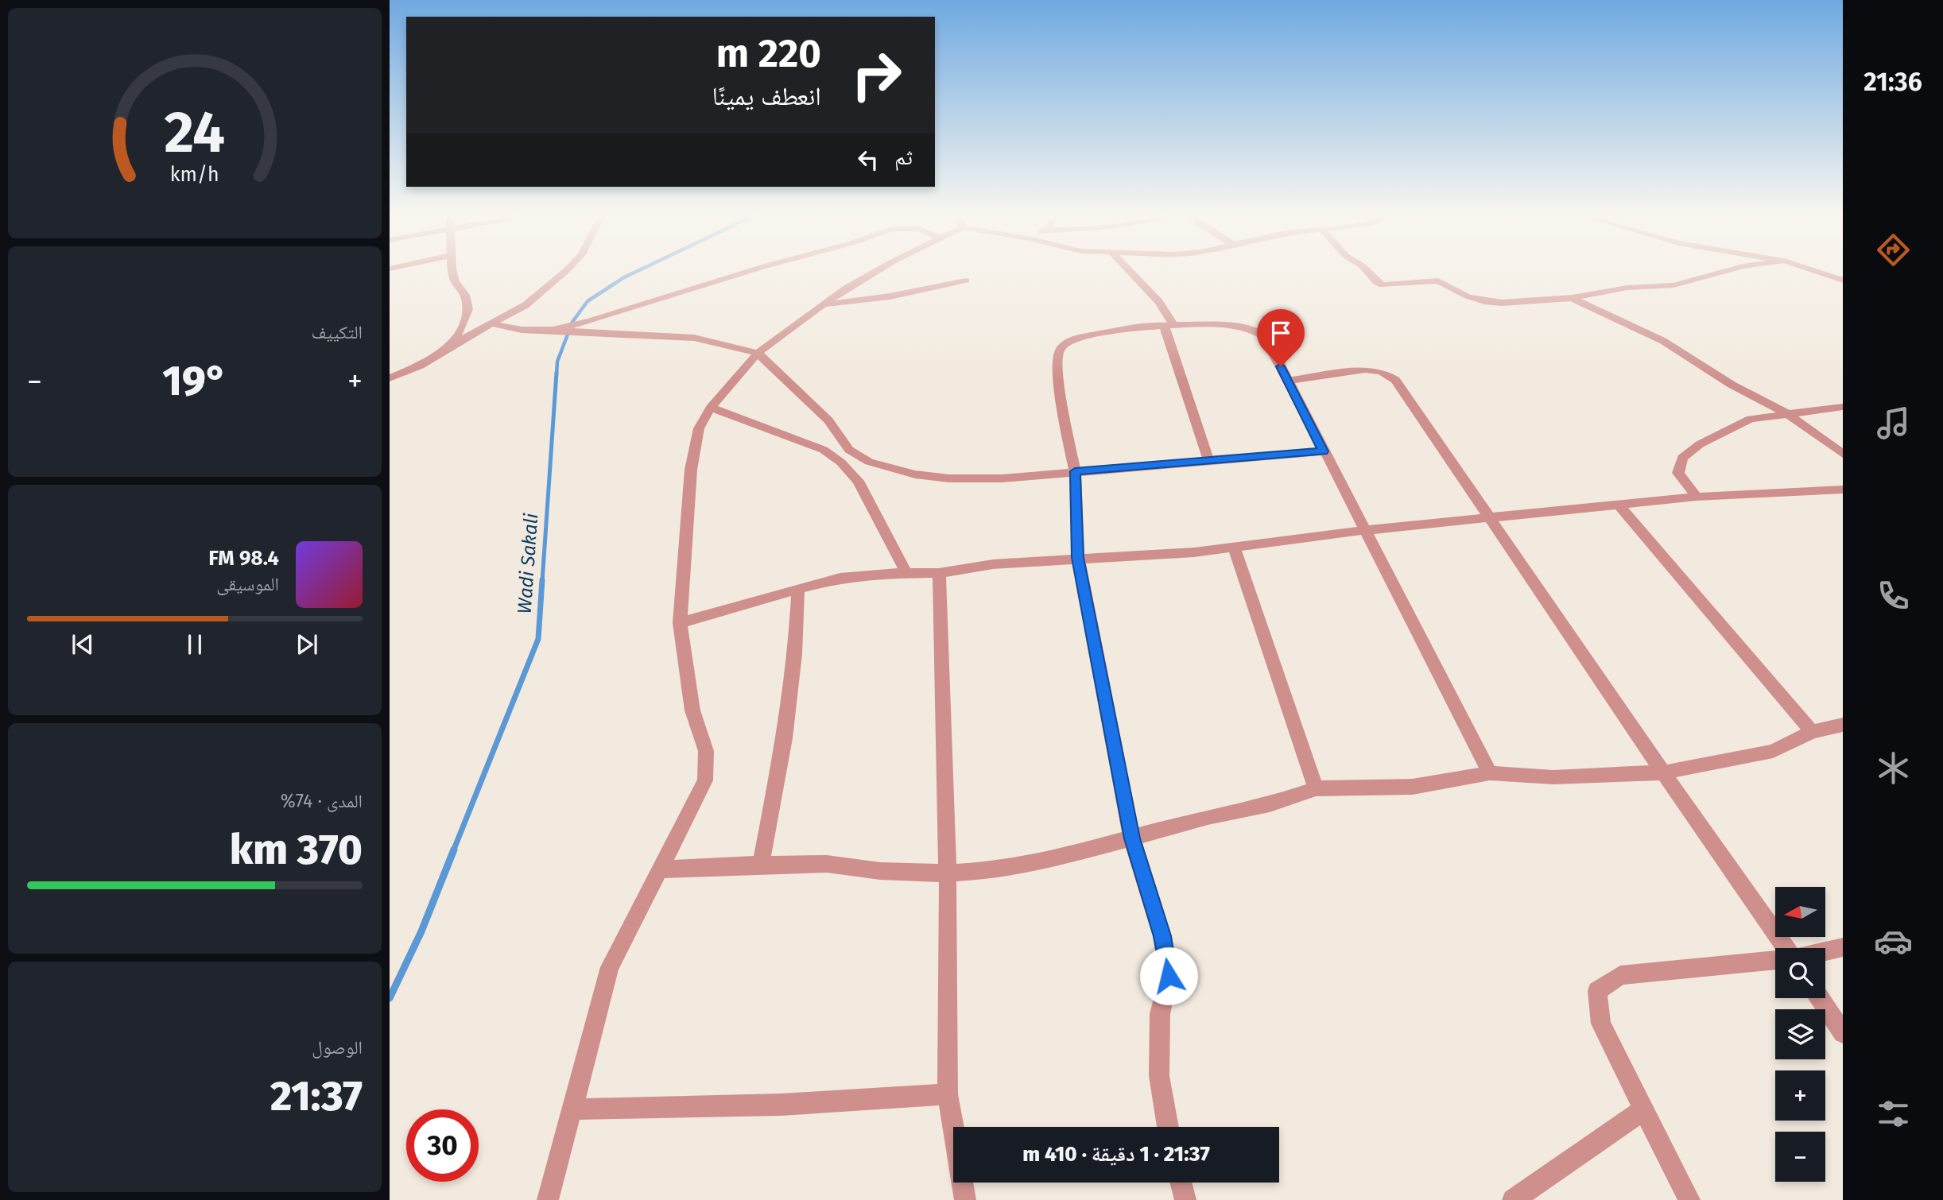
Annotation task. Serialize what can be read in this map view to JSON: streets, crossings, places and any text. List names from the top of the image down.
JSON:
{
  "water": ["Wadi Sakali"],
  "north": "left",
  "page": {
    "tabs": "21:36",
    "turn": ["220 m", "انعطف يمينًا"],
    "then": "ثم",
    "tile": [
      "التكييف",
      ["المدى · 74%", "370 km"],
      ["الوصول", "21:37"]
    ],
    "heat": ["−", "19°", "+"],
    "song": ["98.4 FM", "الموسيقى"],
    "map_buttons": ["+", "−"],
    "limit": "30",
    "trip": "21:37 · 1 دقيقة · 410 m",
    "gauge": ["24", "km/h"]
  }
}
